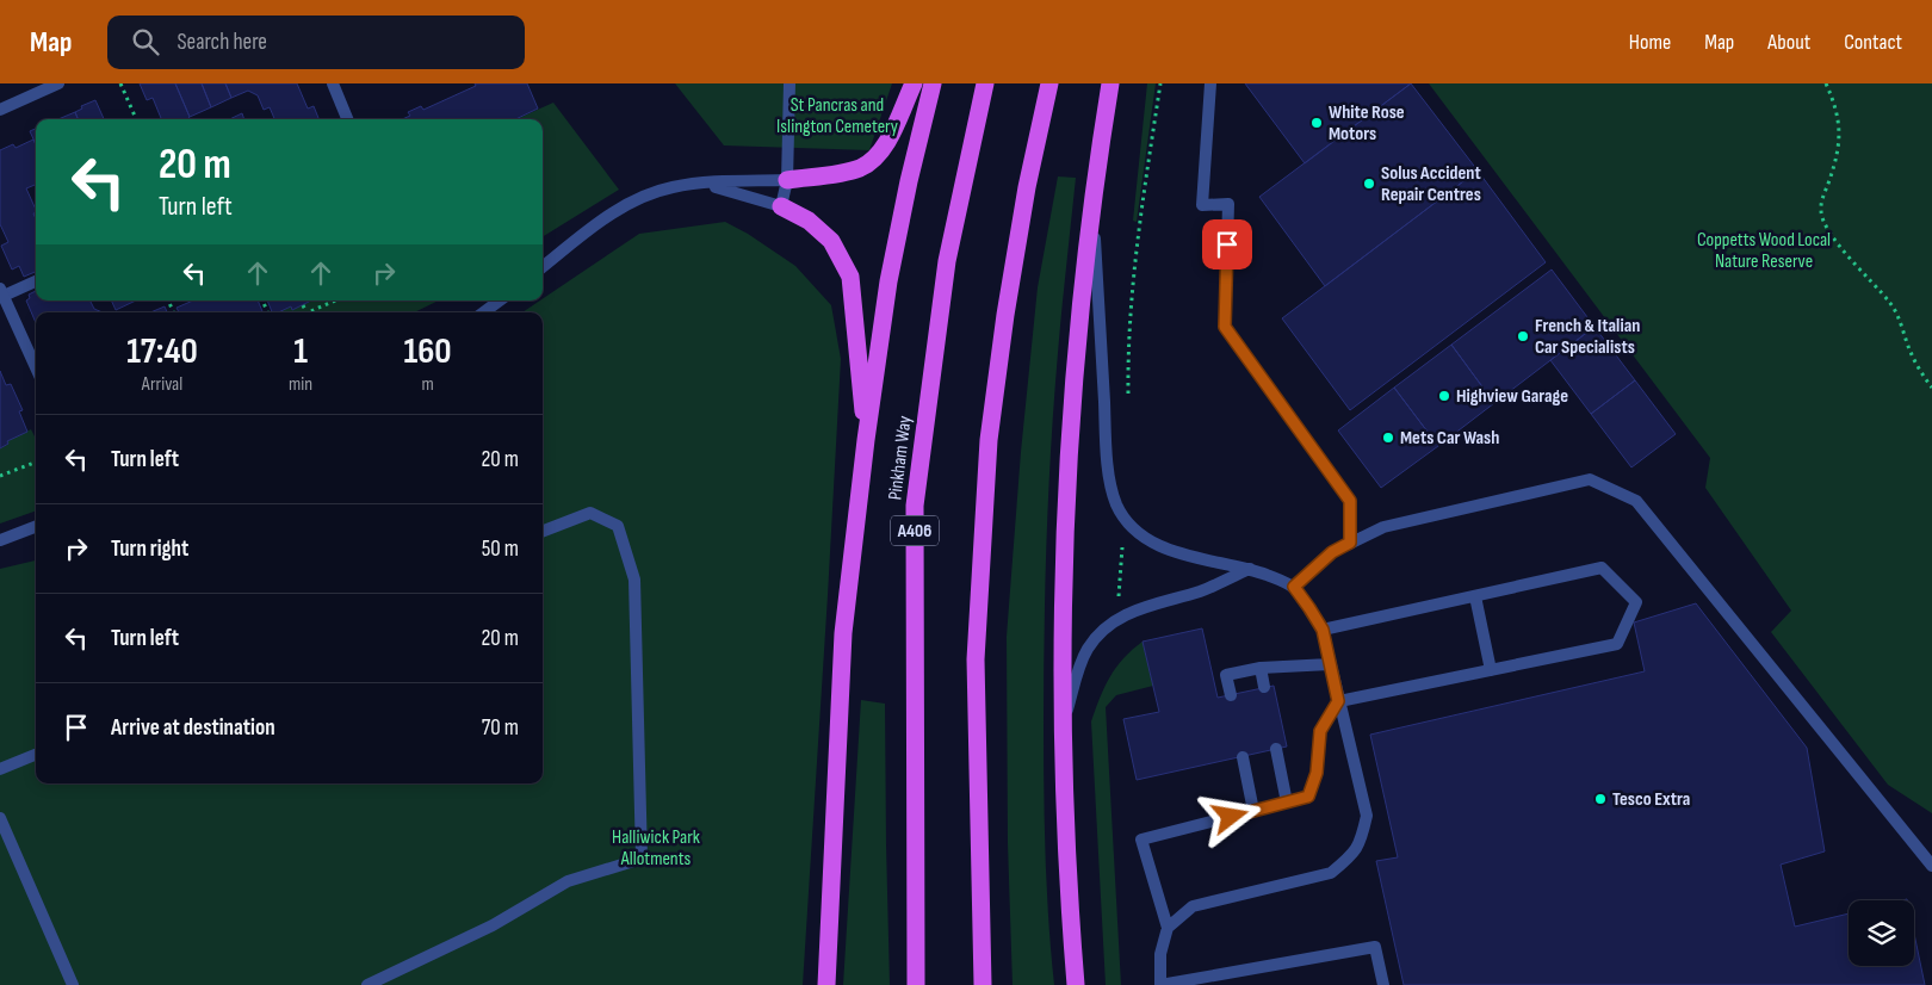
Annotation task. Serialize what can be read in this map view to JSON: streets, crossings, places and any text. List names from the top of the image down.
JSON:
{
  "streets": {
    "highway": ["Pinkham Way", "A406"]
  },
  "parks": ["St Pancras and Islington Cemetery", "Coppetts Wood Local Nature Reserve", "Halliwick Park Allotments"],
  "places": [
    "White Rose Motors",
    "Solus Accident Repair Centres",
    "French & Italian Car Specialists",
    "Highview Garage",
    "Mets Car Wash",
    "Tesco Extra"
  ],
  "page": {
    "header": "Map",
    "search": "Search here",
    "nav": [
      "Home",
      "Map",
      "About",
      "Contact"
    ],
    "turn": ["20 m", "Turn left"],
    "eta": [
      "17:40",
      "Arrival",
      "1",
      "min",
      "160",
      "m"
    ],
    "list": [
      {
        "name": "Turn left",
        "value": "20 m"
      },
      {
        "name": "Turn right",
        "value": "50 m"
      },
      {
        "name": "Turn left",
        "value": "20 m"
      },
      {
        "name": "Arrive at destination",
        "value": "70 m"
      }
    ]
  }
}
